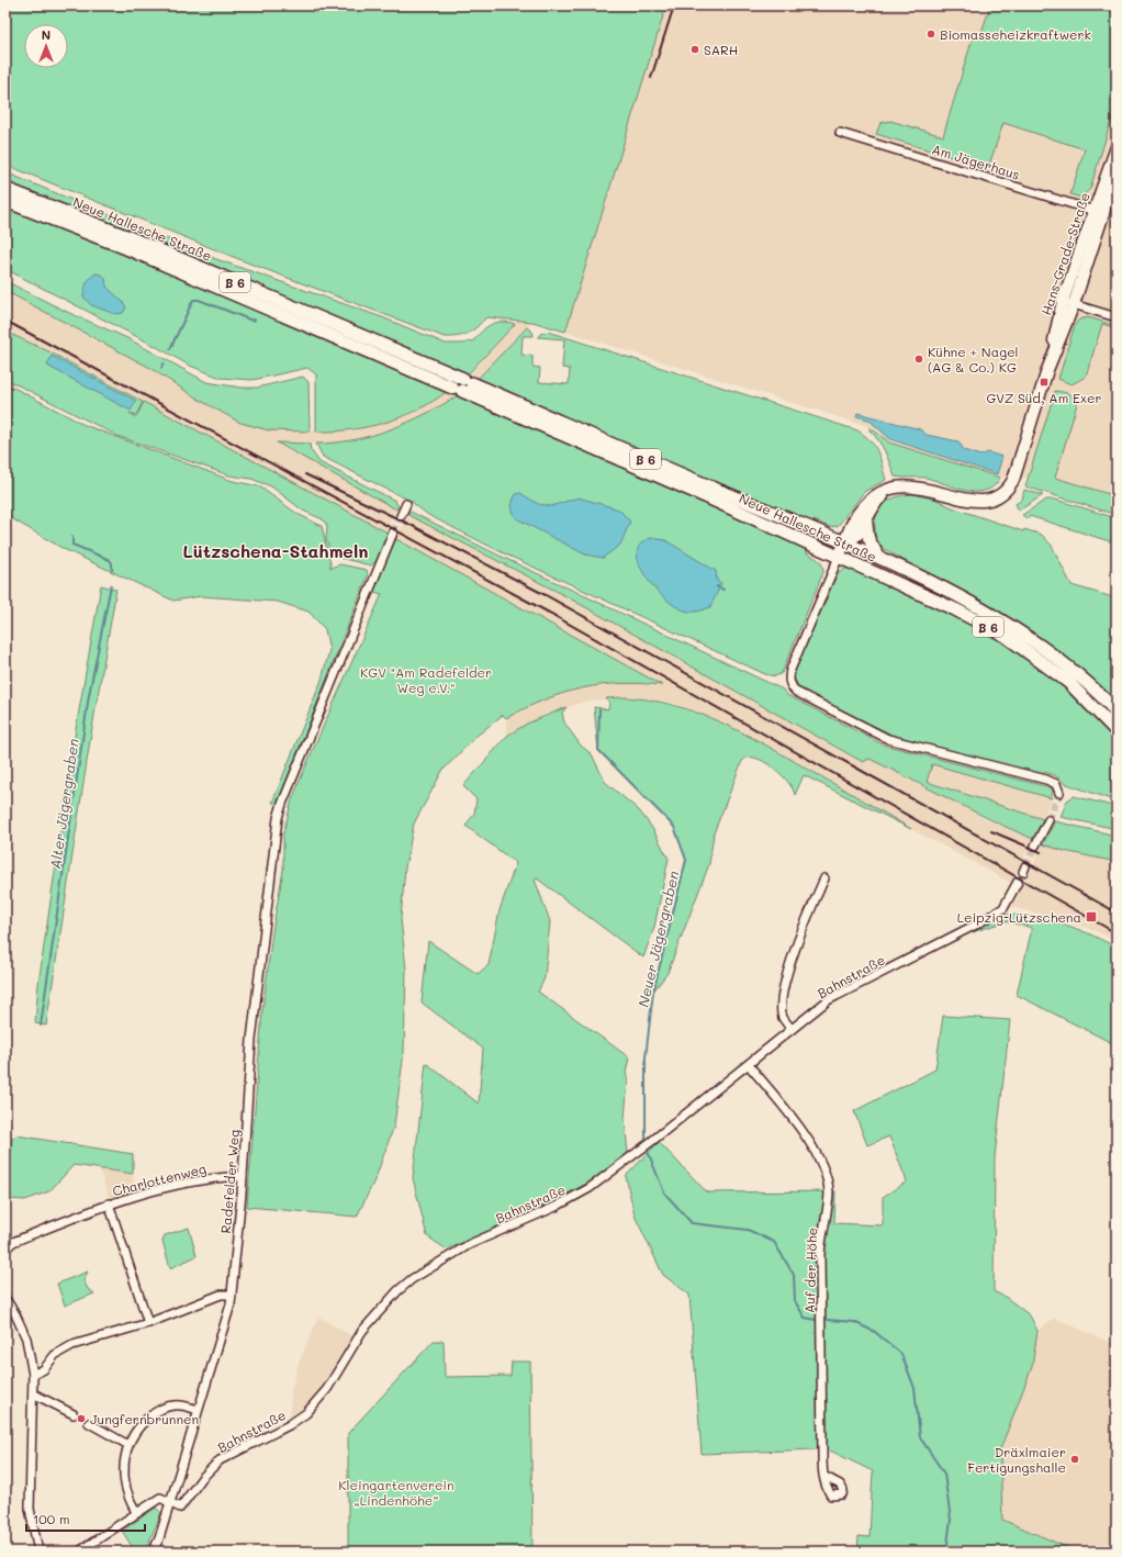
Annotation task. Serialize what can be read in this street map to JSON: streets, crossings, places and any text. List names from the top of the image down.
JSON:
{
  "streets": {
    "main road": ["Neue Hallesche Straße", "B 6"],
    "street": [
      "Am Jägerhaus",
      "Hans-Grade-Straße",
      "Bahnstraße",
      "Charlottenweg",
      "Radefelder Weg",
      "Auf der Höhe"
    ]
  },
  "crossings": [
    ["Am Jägerhaus", "Hans-Grade-Straße"],
    ["Neue Hallesche Straße", "Hans-Grade-Straße"],
    ["Bahnstraße", "Radefelder Weg"],
    ["Bahnstraße", "Auf der Höhe"],
    ["Charlottenweg", "Radefelder Weg"]
  ],
  "districts": ["Lützschena-Stahmeln"],
  "water": ["Alter Jägergraben", "Neuer Jägergraben"],
  "parks": ["KGV \"Am Radefelder Weg e.V.\"", "Kleingartenverein „Lindenhöhe“"],
  "places": {
    "other": [
      "Biomasseheizkraftwerk",
      "SARH",
      "Kühne + Nagel (AG & Co.) KG",
      "Jungfernbrunnen",
      "Dräxlmaier Fertigungshalle"
    ],
    "transit": ["GVZ Süd, Am Exer", "Leipzig-Lützschena"]
  },
  "scale_bar": "100 m",
  "north": "top"
}
